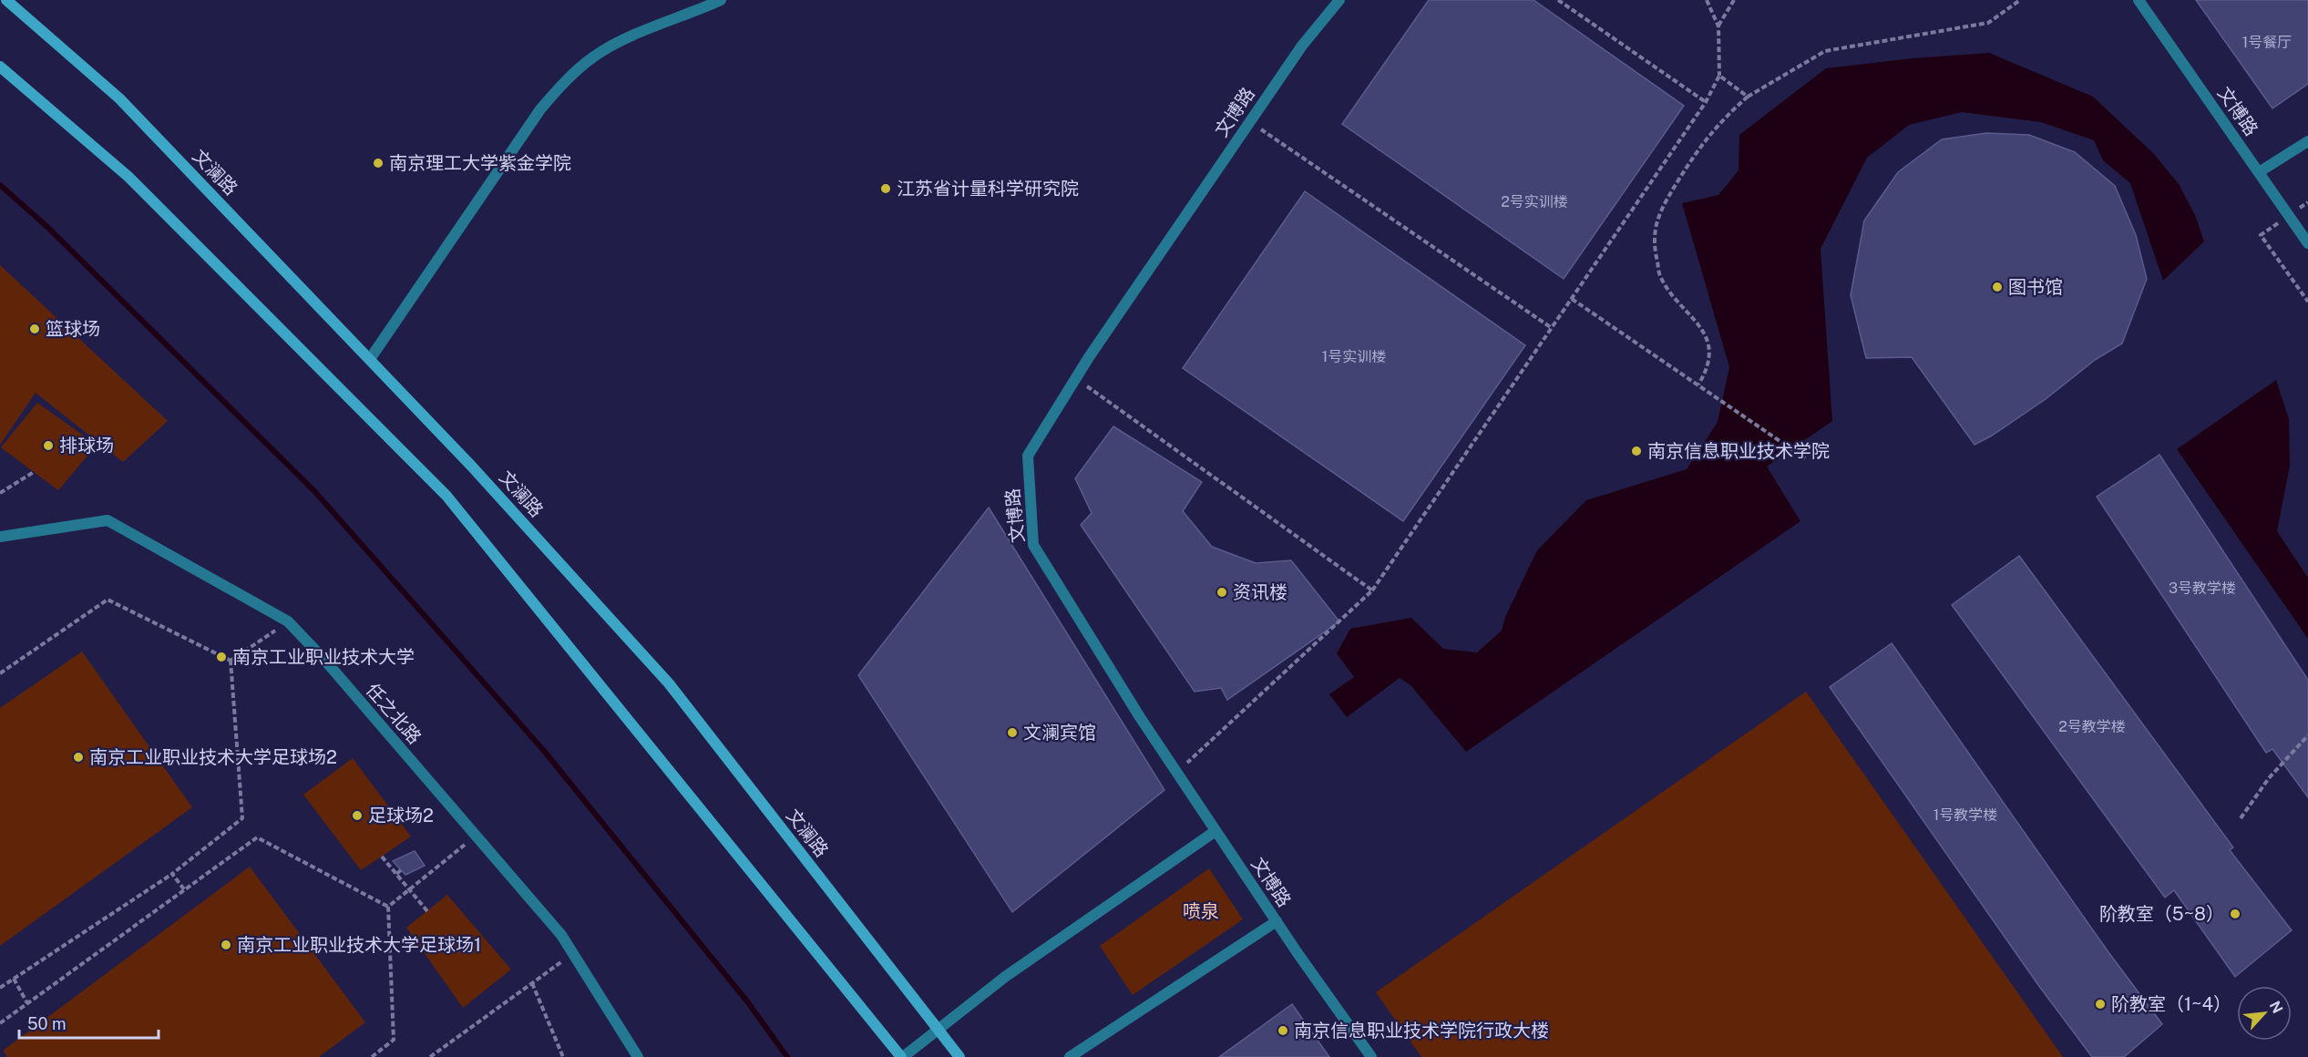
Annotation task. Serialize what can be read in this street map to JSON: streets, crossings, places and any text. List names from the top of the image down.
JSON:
{
  "streets": {
    "main road": ["文澜路"],
    "street": ["文博路", "任之北路"]
  },
  "parks": ["喷泉"],
  "places": [
    "南京理工大学紫金学院",
    "江苏省计量科学研究院",
    "图书馆",
    "篮球场",
    "排球场",
    "南京信息职业技术学院",
    "资讯楼",
    "南京工业职业技术大学",
    "文澜宾馆",
    "南京工业职业技术大学足球场2",
    "足球场2",
    "阶教室（5~8）",
    "南京工业职业技术大学足球场1",
    "阶教室（1~4）",
    "南京信息职业技术学院行政大楼"
  ],
  "house_numbers": [
    "1号餐厅",
    "2号实训楼",
    "1号实训楼",
    "3号教学楼",
    "2号教学楼",
    "1号教学楼"
  ],
  "scale_bar": "50 m",
  "north": "top right"
}
